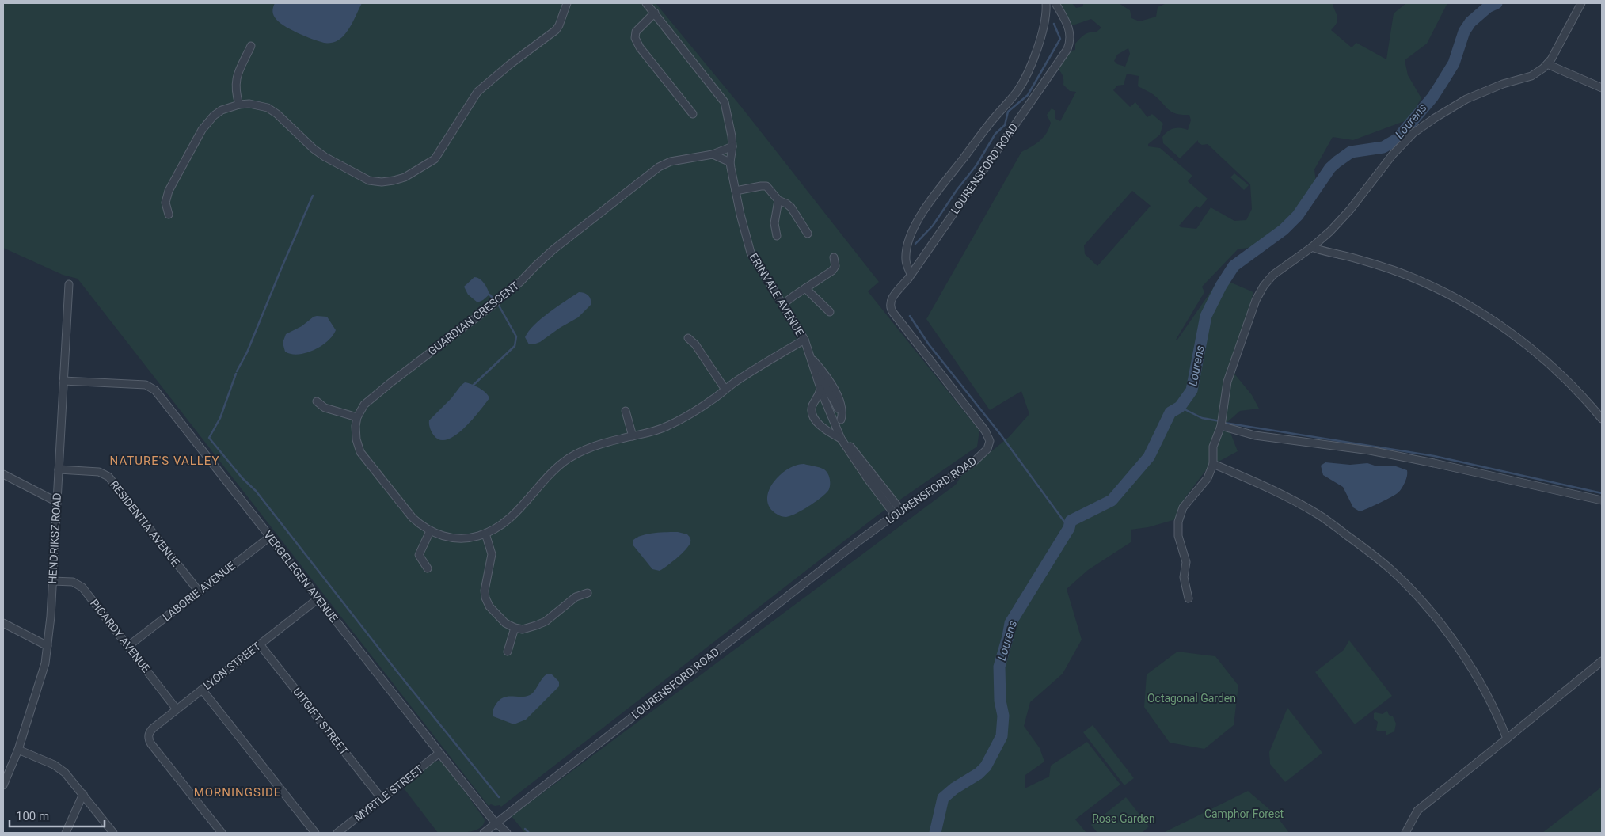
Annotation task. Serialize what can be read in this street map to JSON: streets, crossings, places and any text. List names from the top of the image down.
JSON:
{
  "streets": {
    "street": [
      "LOURENSFORD ROAD",
      "ERINVALE AVENUE",
      "GUARDIAN CRESCENT",
      "RESIDENTIA AVENUE",
      "HENDRIKSZ ROAD",
      "VERGELEGEN AVENUE",
      "LABORIE AVENUE",
      "PICARDY AVENUE",
      "LYON STREET",
      "UITGIFT STREET",
      "MYRTLE STREET"
    ]
  },
  "crossings": [
    ["LOURENSFORD ROAD", "ERINVALE AVENUE"],
    ["LOURENSFORD ROAD", "VERGELEGEN AVENUE"],
    ["ERINVALE AVENUE", "GUARDIAN CRESCENT"],
    ["RESIDENTIA AVENUE", "HENDRIKSZ ROAD"],
    ["RESIDENTIA AVENUE", "LABORIE AVENUE"],
    ["HENDRIKSZ ROAD", "VERGELEGEN AVENUE"],
    ["HENDRIKSZ ROAD", "PICARDY AVENUE"],
    ["VERGELEGEN AVENUE", "LABORIE AVENUE"],
    ["VERGELEGEN AVENUE", "LYON STREET"],
    ["VERGELEGEN AVENUE", "MYRTLE STREET"],
    ["LABORIE AVENUE", "PICARDY AVENUE"],
    ["PICARDY AVENUE", "LYON STREET"],
    ["LYON STREET", "UITGIFT STREET"],
    ["UITGIFT STREET", "MYRTLE STREET"]
  ],
  "districts": ["NATURE'S VALLEY", "MORNINGSIDE"],
  "water": ["Lourens"],
  "parks": ["Octagonal Garden", "Camphor Forest", "Rose Garden"],
  "scale_bar": "100 m"
}
